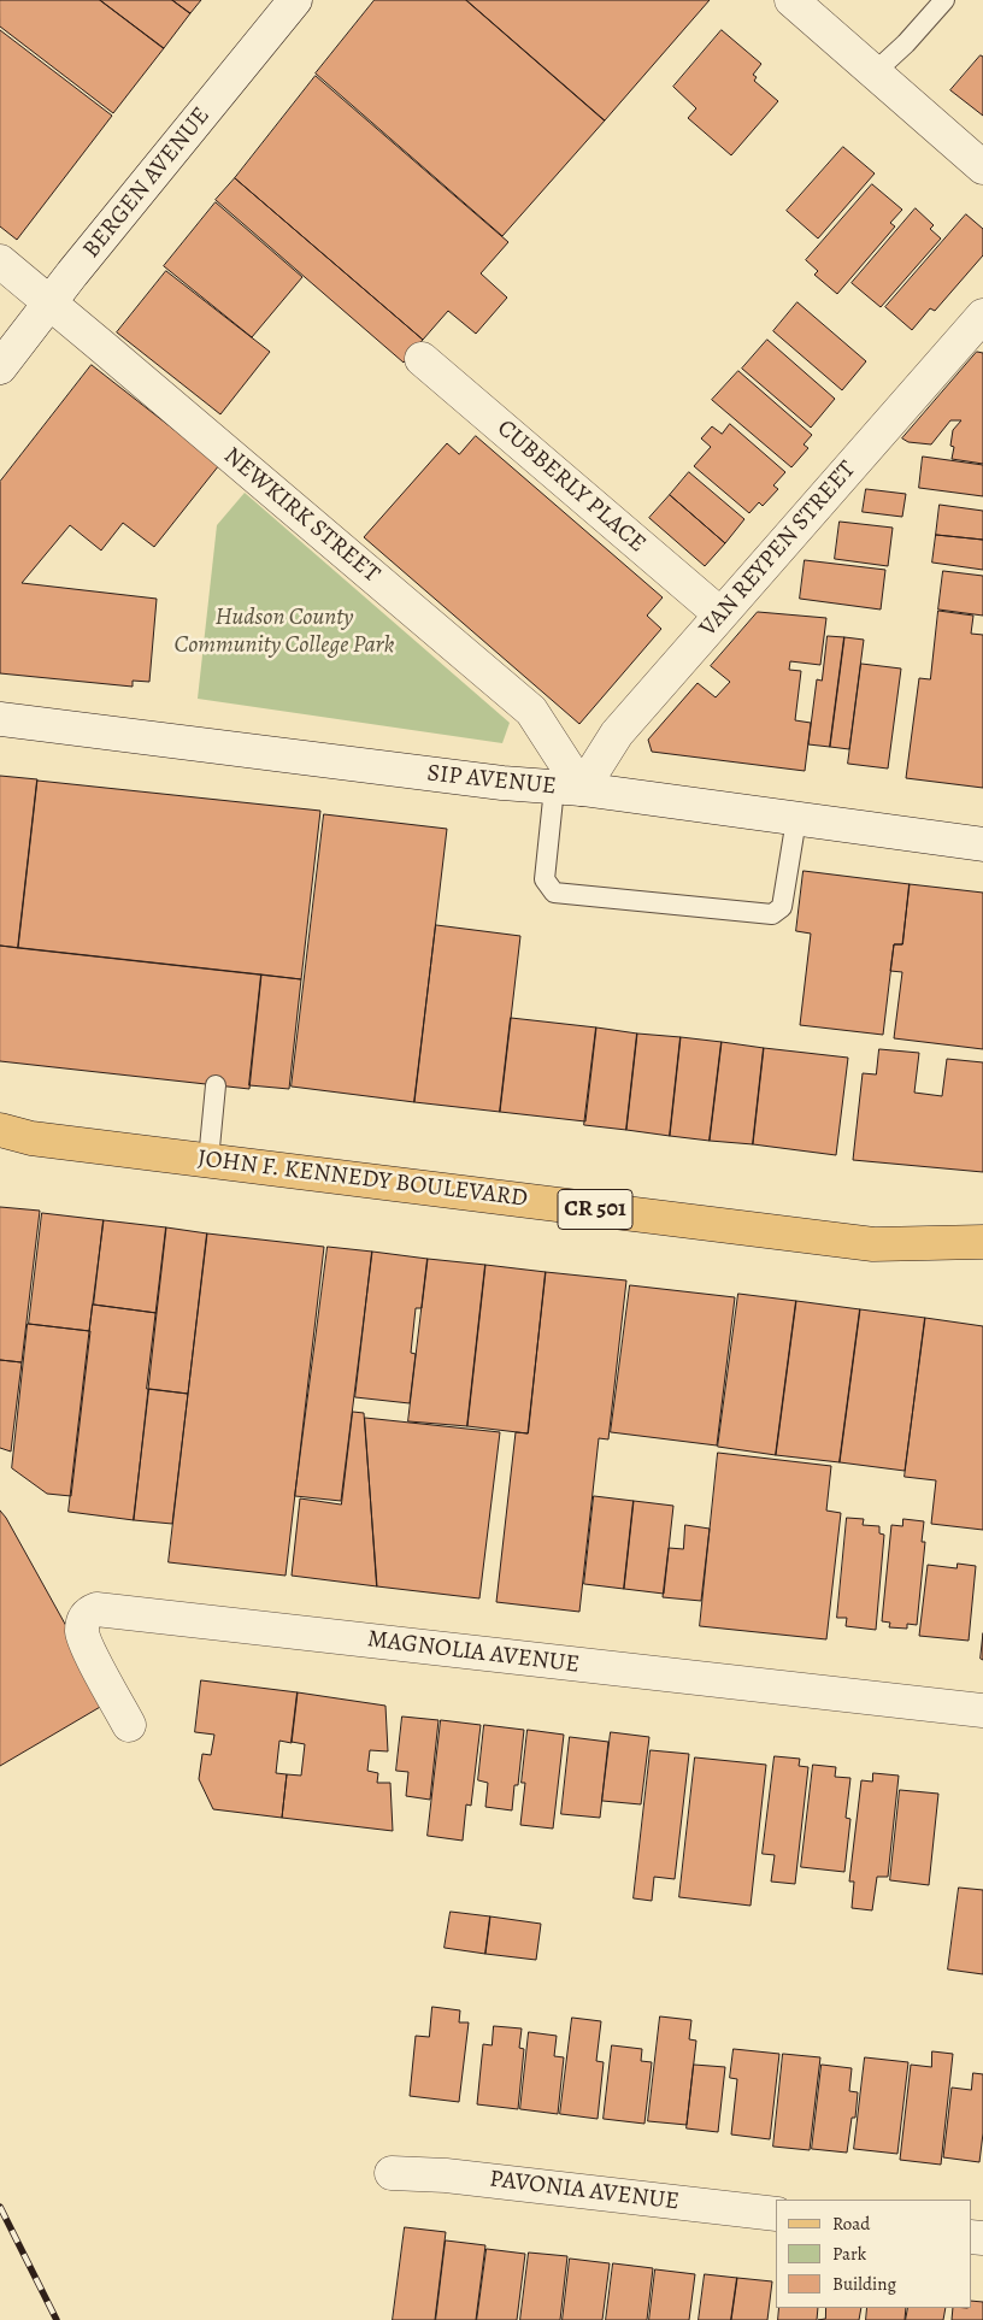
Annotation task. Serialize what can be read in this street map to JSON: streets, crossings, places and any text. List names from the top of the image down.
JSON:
{
  "streets": {
    "main road": ["JOHN F. KENNEDY BOULEVARD", "CR 501"],
    "street": [
      "BERGEN AVENUE",
      "CUBBERLY PLACE",
      "NEWKIRK STREET",
      "VAN REYPEN STREET",
      "SIP AVENUE",
      "MAGNOLIA AVENUE",
      "PAVONIA AVENUE"
    ]
  },
  "crossings": [
    ["BERGEN AVENUE", "NEWKIRK STREET"],
    ["CUBBERLY PLACE", "VAN REYPEN STREET"],
    ["NEWKIRK STREET", "VAN REYPEN STREET"],
    ["NEWKIRK STREET", "SIP AVENUE"],
    ["VAN REYPEN STREET", "SIP AVENUE"]
  ],
  "parks": ["Hudson County Community College Park"],
  "legend": ["Road", "Park", "Building"]
}
